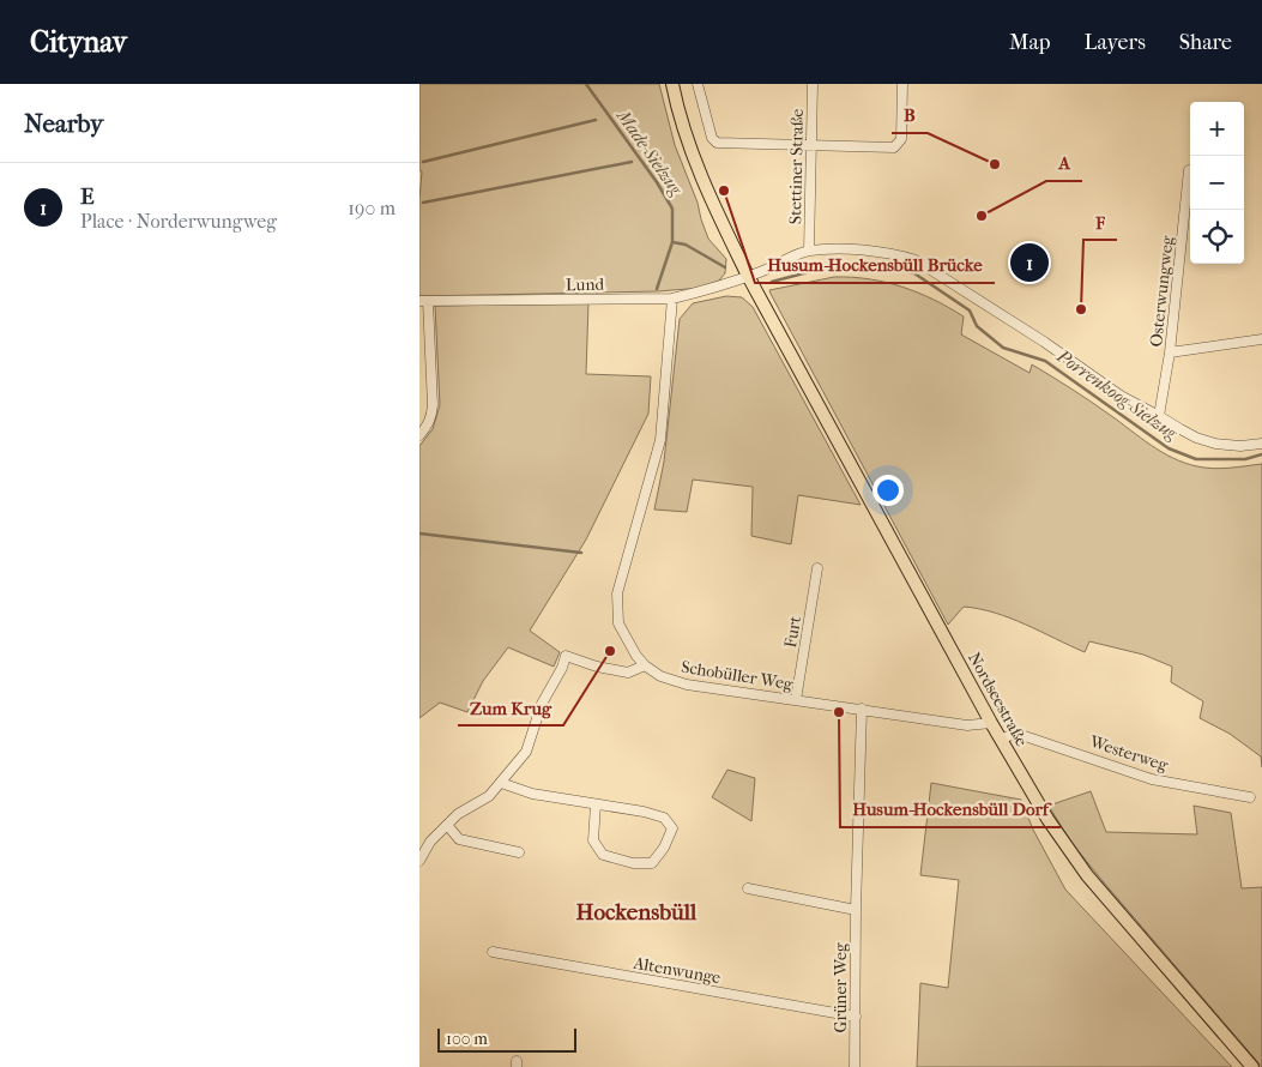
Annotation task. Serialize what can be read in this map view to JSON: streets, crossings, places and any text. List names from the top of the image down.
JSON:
{
  "streets": {
    "main road": ["Nordseestraße"],
    "street": [
      "Stettiner Straße",
      "Lund",
      "Osterwungweg",
      "Furt",
      "Schobüller Weg",
      "Westerweg",
      "Altenwunge",
      "Grüner Weg"
    ]
  },
  "crossings": [
    ["Stettiner Straße", "Lund"],
    ["Lund", "Schobüller Weg"],
    ["Lund", "Nordseestraße"],
    ["Furt", "Schobüller Weg"],
    ["Schobüller Weg", "Nordseestraße"],
    ["Schobüller Weg", "Grüner Weg"],
    ["Nordseestraße", "Westerweg"],
    ["Altenwunge", "Grüner Weg"]
  ],
  "districts": ["Hockensbüll"],
  "water": ["Made-Sielzug", "Porrenkoog-Sielzug"],
  "places": [
    "B",
    "Husum-Hockensbüll Brücke",
    "A",
    "F",
    "Zum Krug",
    "Husum-Hockensbüll Dorf"
  ],
  "scale_bar": "100 m",
  "page": {
    "header": "Citynav",
    "nav": ["Map", "Layers", "Share"],
    "heading": "Nearby",
    "map_buttons": ["+", "−"],
    "list": [
      {
        "mark": "1",
        "name": "E",
        "note": "Place · Norderwungweg",
        "value": "190 m"
      }
    ],
    "pins": "1",
    "scale": "100 m"
  }
}
